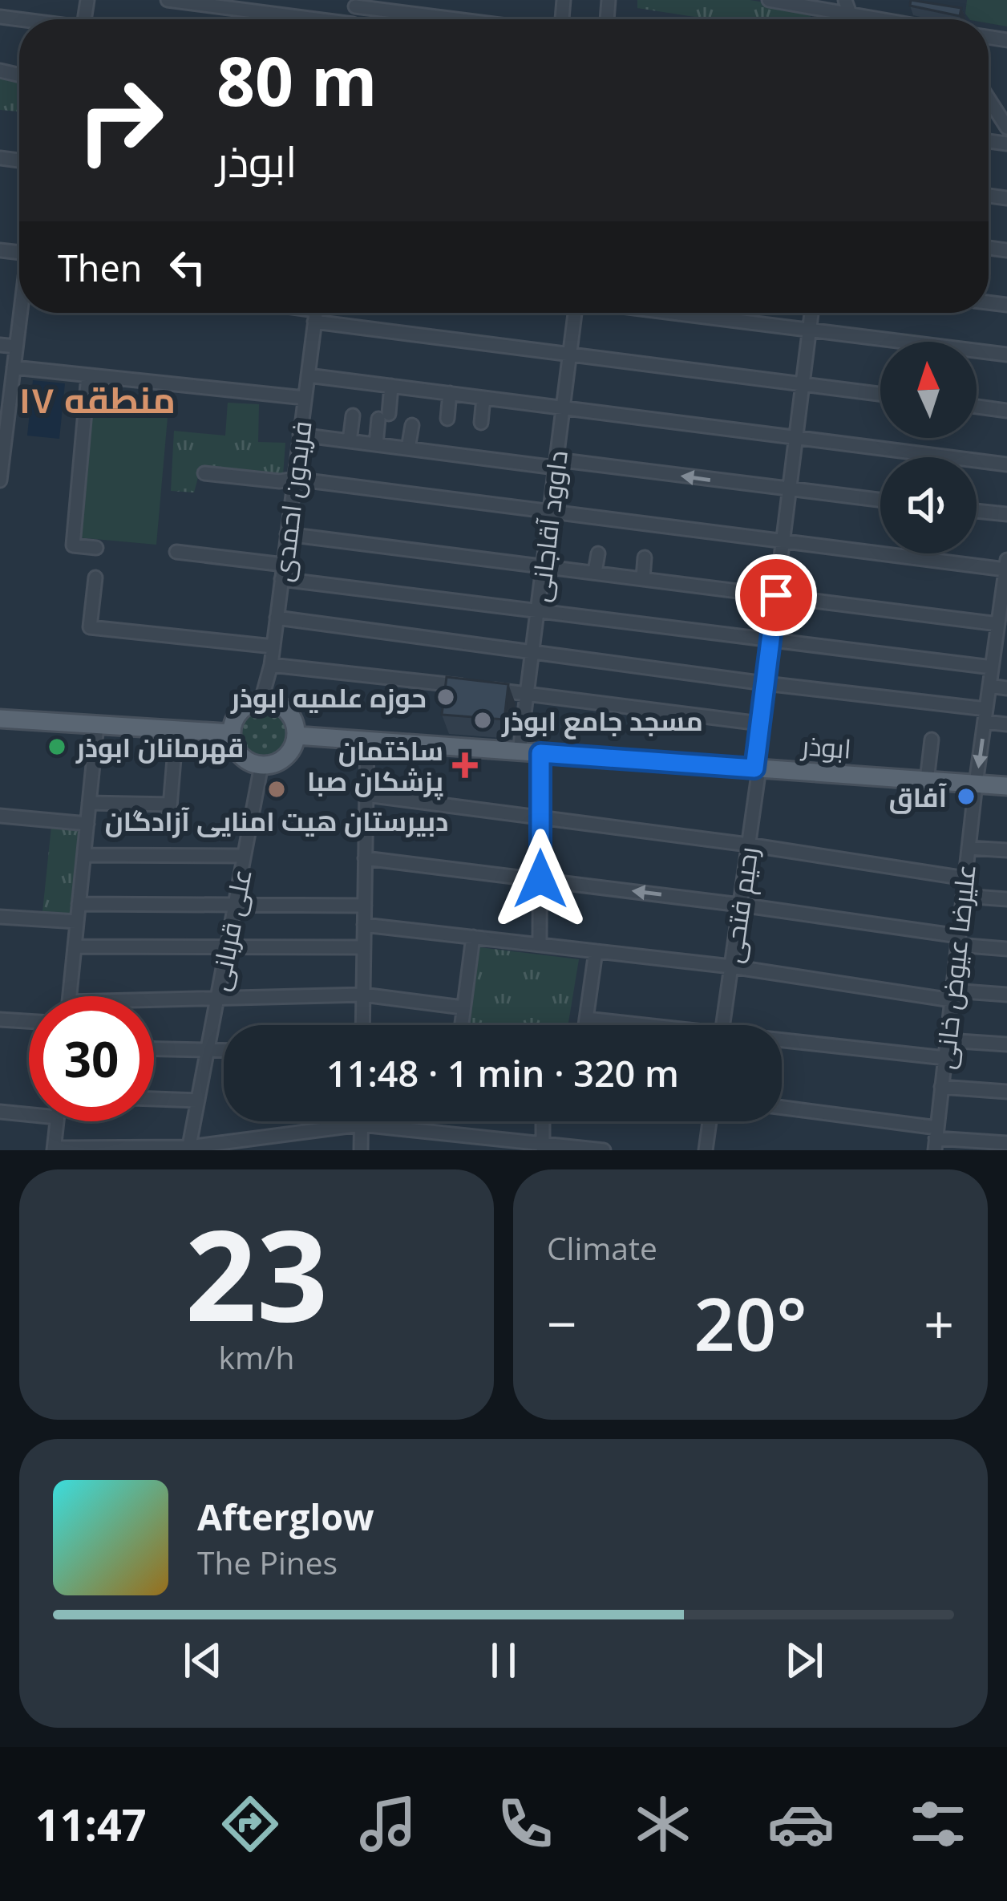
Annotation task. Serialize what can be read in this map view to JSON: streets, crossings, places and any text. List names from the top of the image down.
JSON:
{
  "streets": {
    "main road": ["ابوذر"],
    "street": [
      "فریدون احمدی",
      "داوود آقاجانی",
      "رحیم فتحی",
      "علی قربانی",
      "علیرضا عیوض خانی"
    ]
  },
  "crossings": [
    ["فریدون احمدی", "ابوذر"],
    ["فریدون احمدی", "علی قربانی"],
    ["داوود آقاجانی", "ابوذر"],
    ["ابوذر", "رحیم فتحی"],
    ["ابوذر", "علی قربانی"],
    ["ابوذر", "علیرضا عیوض خانی"]
  ],
  "districts": ["منطقه ۱۷"],
  "places": {
    "other": [
      "حوزه علمیه ابوذر",
      "مسجد جامع ابوذر",
      "قهرمانان ابوذر",
      "دبیرستان هیت امنایی آزادگان",
      "آفاق"
    ],
    "health": ["ساختمان پزشکان صبا"]
  },
  "north": "top",
  "page": {
    "turn": ["80 m", "ابوذر"],
    "then": "Then",
    "limit": "30",
    "trip": "11:48 · 1 min · 320 m",
    "tile": [
      ["23", "km/h"],
      "Climate"
    ],
    "heat": ["−", "20°", "+"],
    "song": ["Afterglow", "The Pines"],
    "tabs": "11:47"
  }
}
